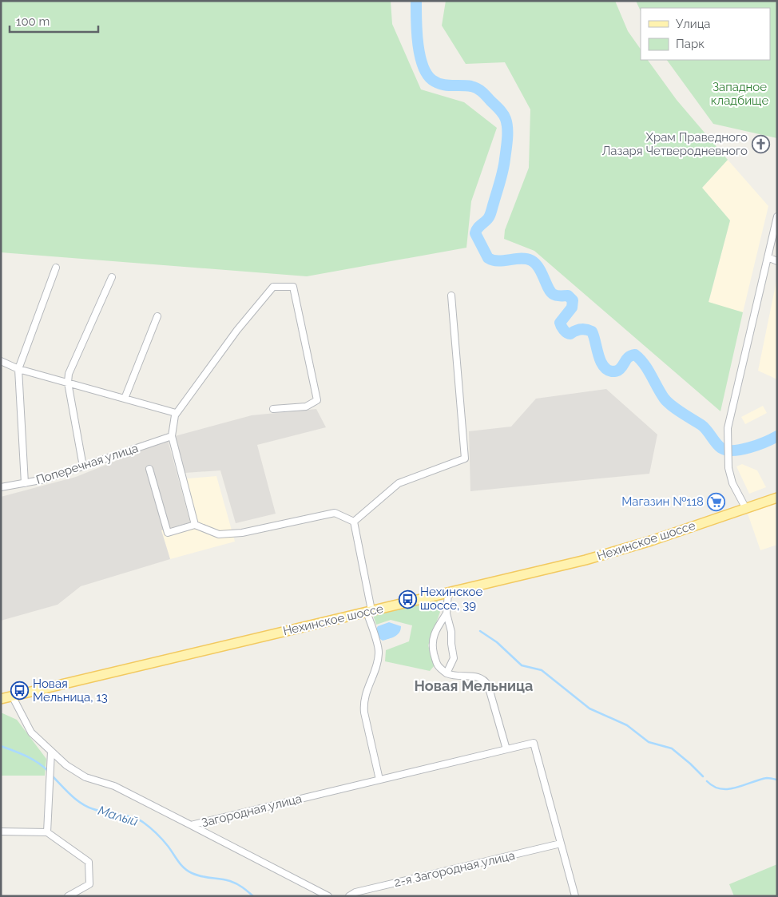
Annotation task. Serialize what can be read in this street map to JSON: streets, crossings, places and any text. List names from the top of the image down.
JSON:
{
  "streets": {
    "main road": ["Нехинское шоссе"],
    "street": ["Поперечная улица", "Загородная улица", "2-я Загородная улица"]
  },
  "crossings": [
    ["Нехинское шоссе", "Загородная улица"],
    ["Загородная улица", "2-я Загородная улица"]
  ],
  "districts": ["Новая Мельница"],
  "water": ["Малый"],
  "parks": ["Западное кладбище"],
  "places": {
    "church": ["Храм Праведного Лазаря Четверодневного"],
    "supermarket": ["Магазин №118"],
    "bus stop": ["Нехинское шоссе, 39", "Новая Мельница, 13"]
  },
  "legend": ["Улица", "Парк"],
  "scale_bar": "100 m"
}
